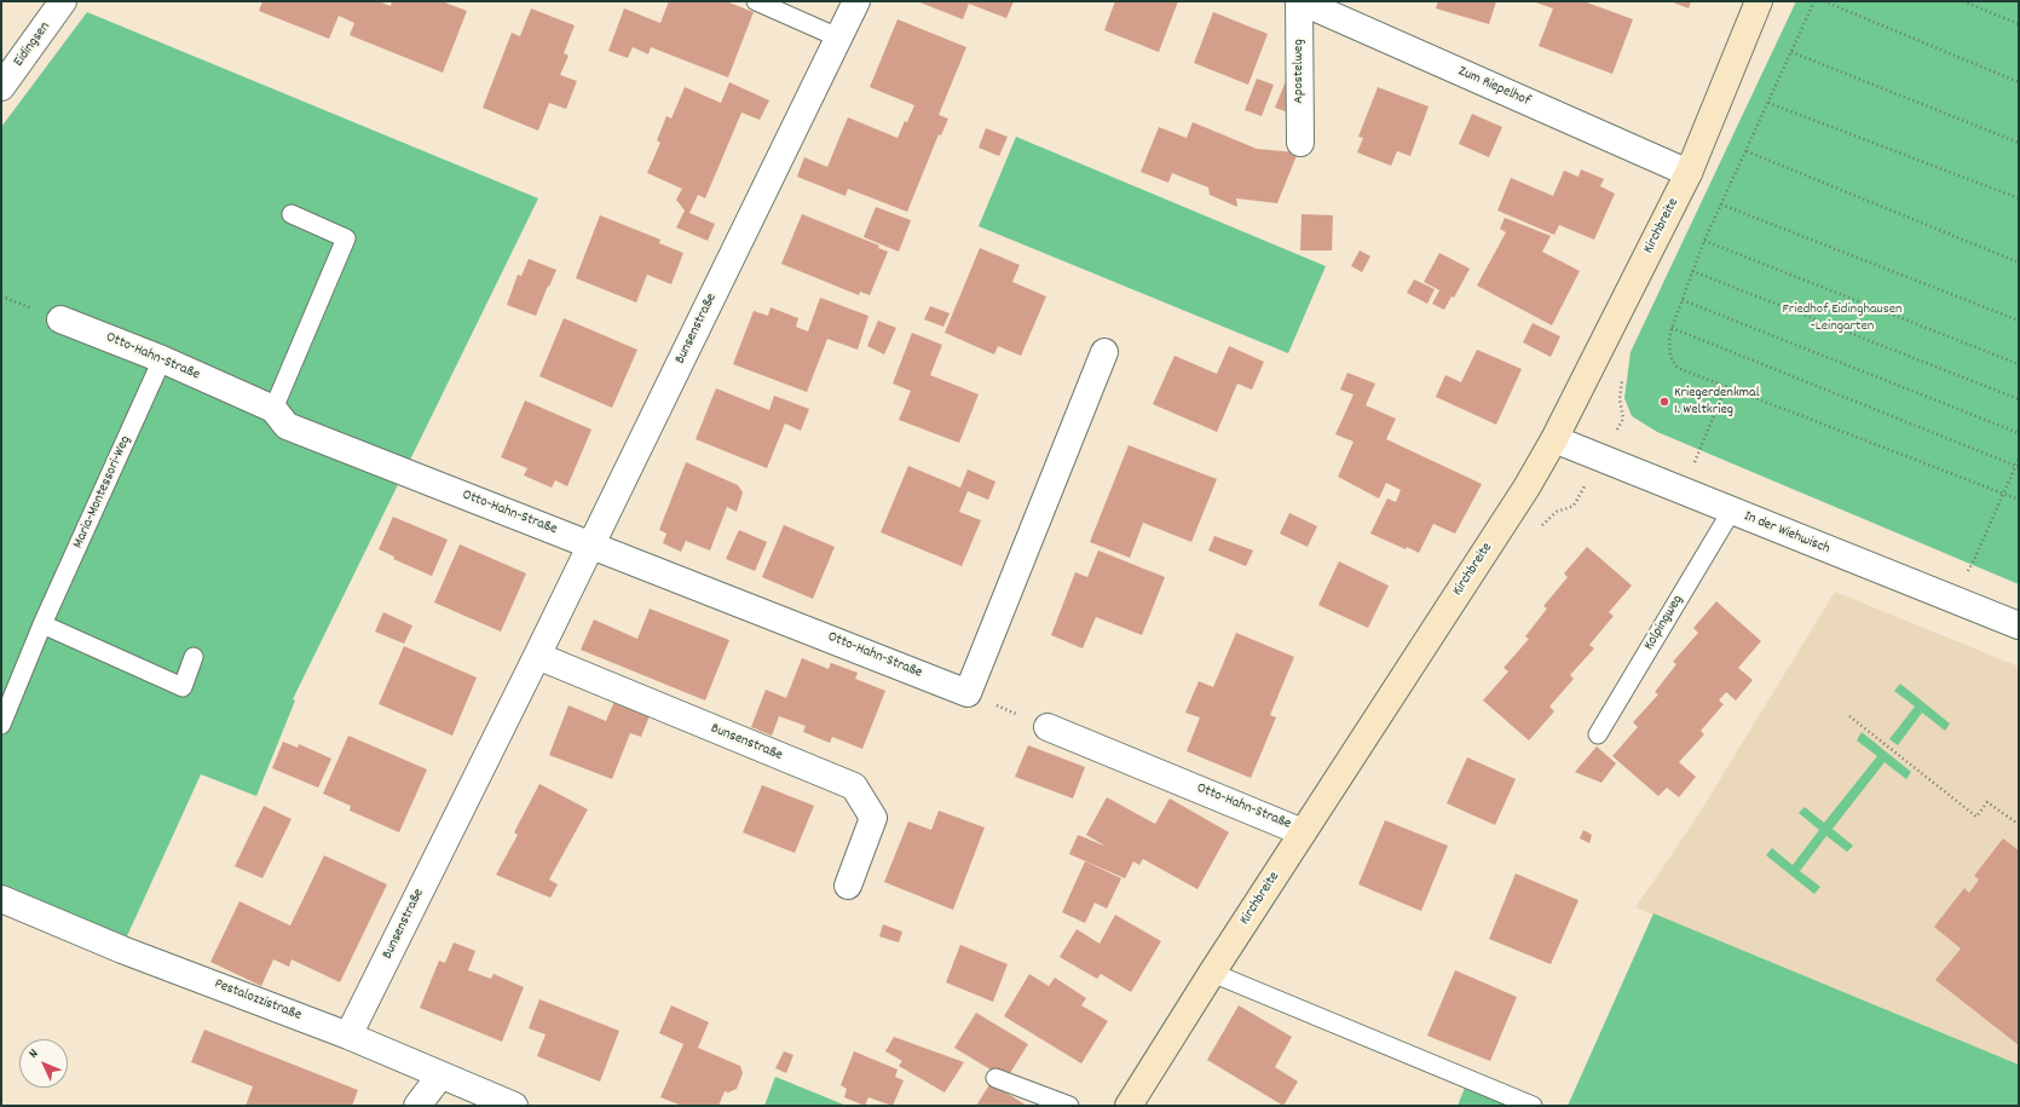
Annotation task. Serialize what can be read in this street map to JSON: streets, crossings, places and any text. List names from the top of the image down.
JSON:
{
  "streets": {
    "street": [
      "Eidingsen",
      "Apostelweg",
      "Zum Riepelhof",
      "Kirchbreite",
      "Bunsenstraße",
      "Otto-Hahn-Straße",
      "In der Wiehwisch",
      "Pestalozzistraße"
    ],
    "lane": ["Maria-Montessori-Weg", "Kolpingweg"]
  },
  "crossings": [
    ["Apostelweg", "Zum Riepelhof"],
    ["Zum Riepelhof", "Kirchbreite"],
    ["Kirchbreite", "Otto-Hahn-Straße"],
    ["Kirchbreite", "In der Wiehwisch"],
    ["Bunsenstraße", "Otto-Hahn-Straße"],
    ["Bunsenstraße", "Pestalozzistraße"],
    ["Otto-Hahn-Straße", "Maria-Montessori-Weg"],
    ["In der Wiehwisch", "Kolpingweg"]
  ],
  "parks": ["Friedhof Eidinghausen -Leingarten"],
  "places": ["Kriegerdenkmal 1. Weltkrieg"],
  "north": "top left"
}
